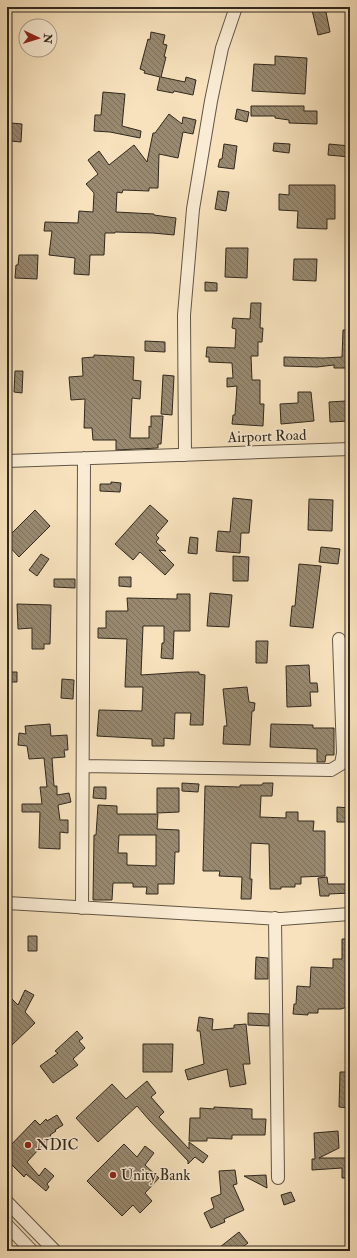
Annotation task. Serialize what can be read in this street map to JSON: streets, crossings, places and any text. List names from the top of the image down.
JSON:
{
  "streets": {
    "street": ["Airport Road"]
  },
  "places": ["NDIC", "Unity Bank"],
  "north": "right"
}
